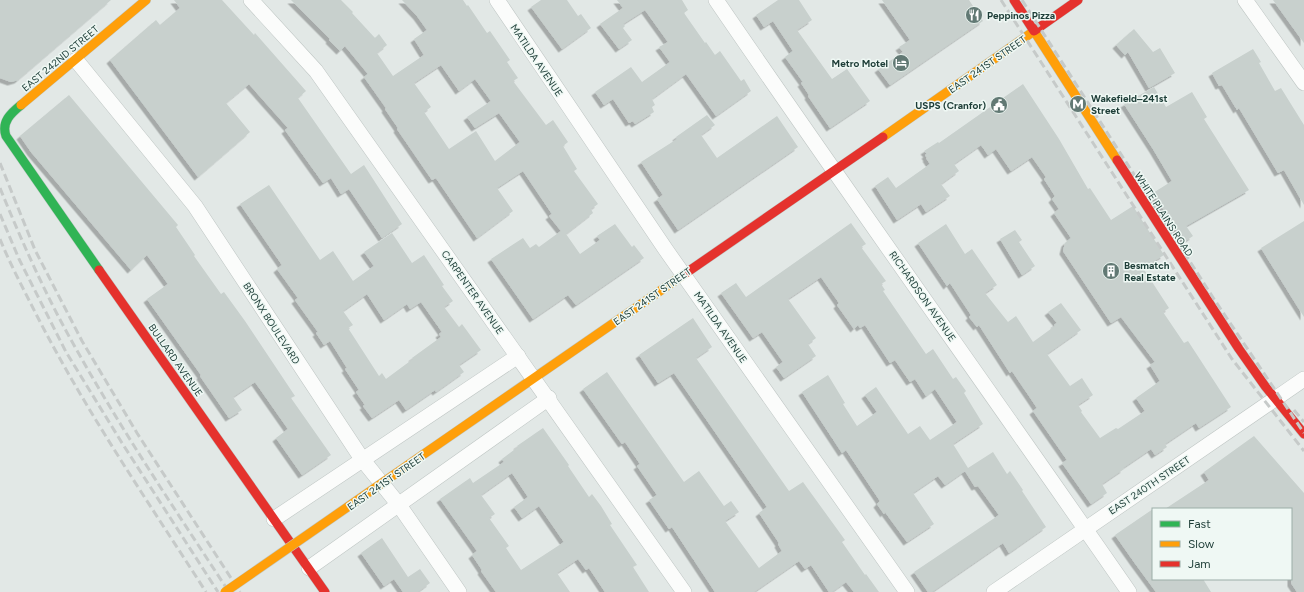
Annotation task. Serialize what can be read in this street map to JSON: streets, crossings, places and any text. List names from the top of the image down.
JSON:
{
  "streets": {
    "street": [
      "EAST 242ND STREET",
      "MATILDA AVENUE",
      "EAST 241ST STREET",
      "WHITE PLAINS ROAD",
      "CARPENTER AVENUE",
      "RICHARDSON AVENUE",
      "BRONX BOULEVARD",
      "BULLARD AVENUE",
      "EAST 240TH STREET"
    ]
  },
  "crossings": [
    ["EAST 242ND STREET", "BRONX BOULEVARD"],
    ["EAST 242ND STREET", "BULLARD AVENUE"],
    ["MATILDA AVENUE", "EAST 241ST STREET"],
    ["EAST 241ST STREET", "WHITE PLAINS ROAD"],
    ["EAST 241ST STREET", "CARPENTER AVENUE"],
    ["EAST 241ST STREET", "RICHARDSON AVENUE"],
    ["WHITE PLAINS ROAD", "EAST 240TH STREET"],
    ["RICHARDSON AVENUE", "EAST 240TH STREET"]
  ],
  "places": {
    "restaurant": ["Peppinos Pizza"],
    "hotel": ["Metro Motel"],
    "metro station": ["Wakefield–241st Street"],
    "public building": ["USPS (Cranfor)"],
    "building": ["Besmatch Real Estate"]
  },
  "legend": ["Fast", "Slow", "Jam"]
}
